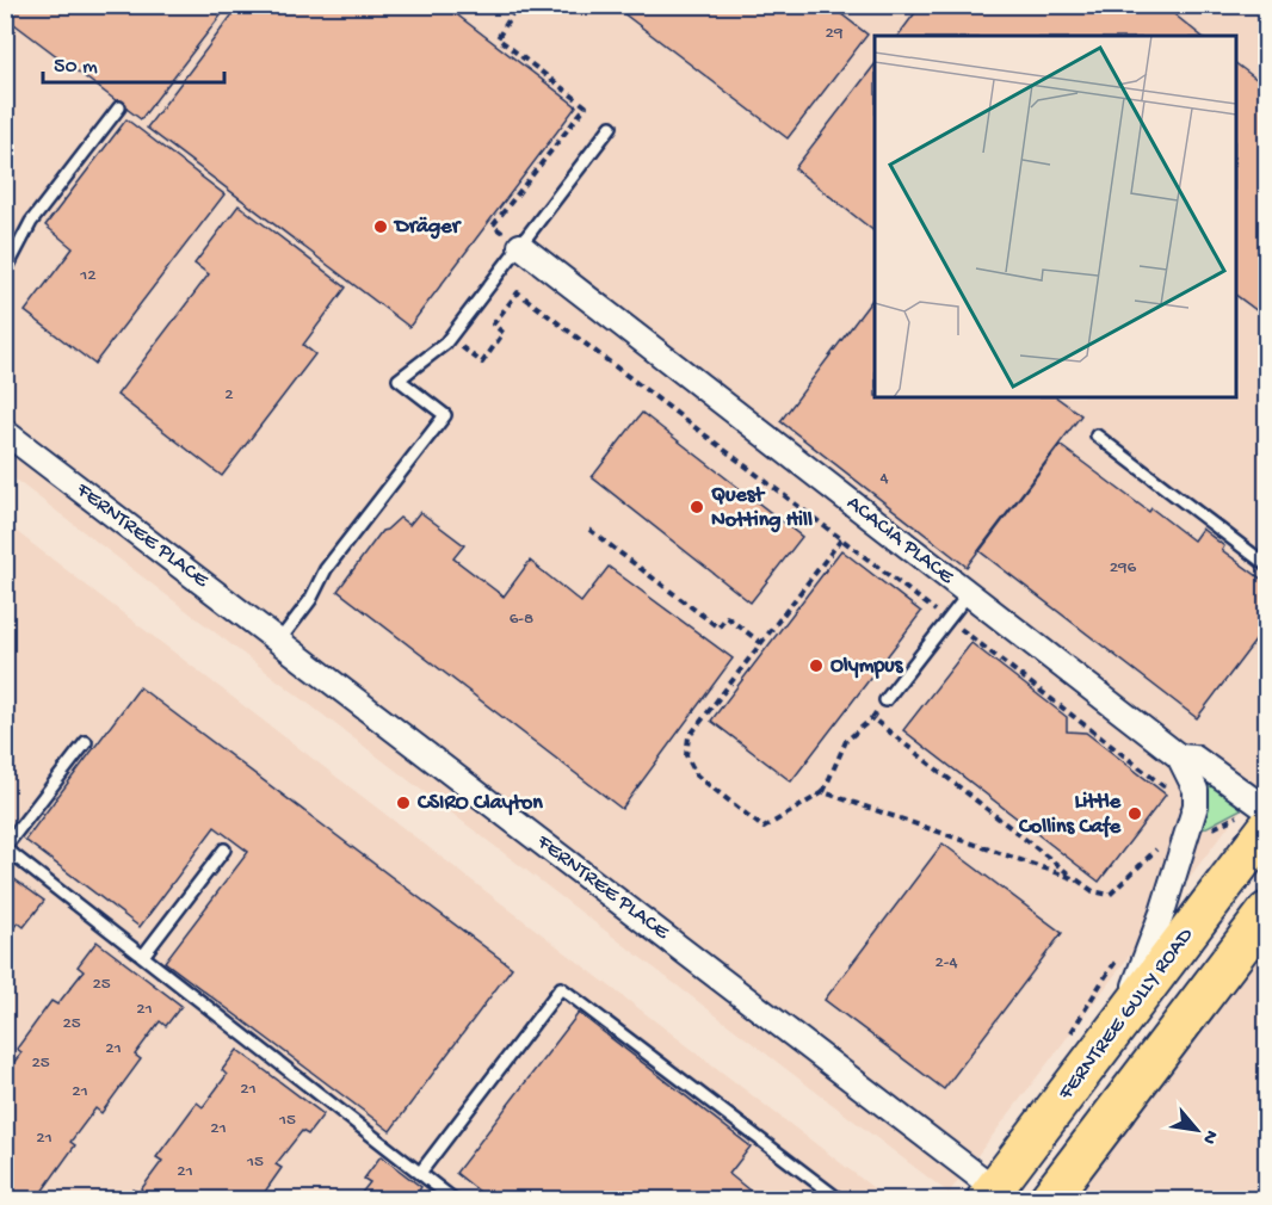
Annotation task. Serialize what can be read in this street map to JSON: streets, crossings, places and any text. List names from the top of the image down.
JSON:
{
  "streets": {
    "main road": ["FERNTREE GULLY ROAD"],
    "street": ["FERNTREE PLACE", "ACACIA PLACE"]
  },
  "crossings": [
    ["FERNTREE PLACE", "FERNTREE GULLY ROAD"],
    ["ACACIA PLACE", "FERNTREE GULLY ROAD"]
  ],
  "places": [
    "Dräger",
    "Quest Notting Hill",
    "Olympus",
    "CSIRO Clayton",
    "Little Collins Cafe"
  ],
  "house_numbers": [
    "29",
    "12",
    "2",
    "4",
    "296",
    "6-8",
    "2-4",
    "25",
    "21",
    "25",
    "21",
    "25",
    "21",
    "21",
    "15",
    "21",
    "21",
    "15",
    "21"
  ],
  "scale_bar": "50 m",
  "north": "bottom right"
}
